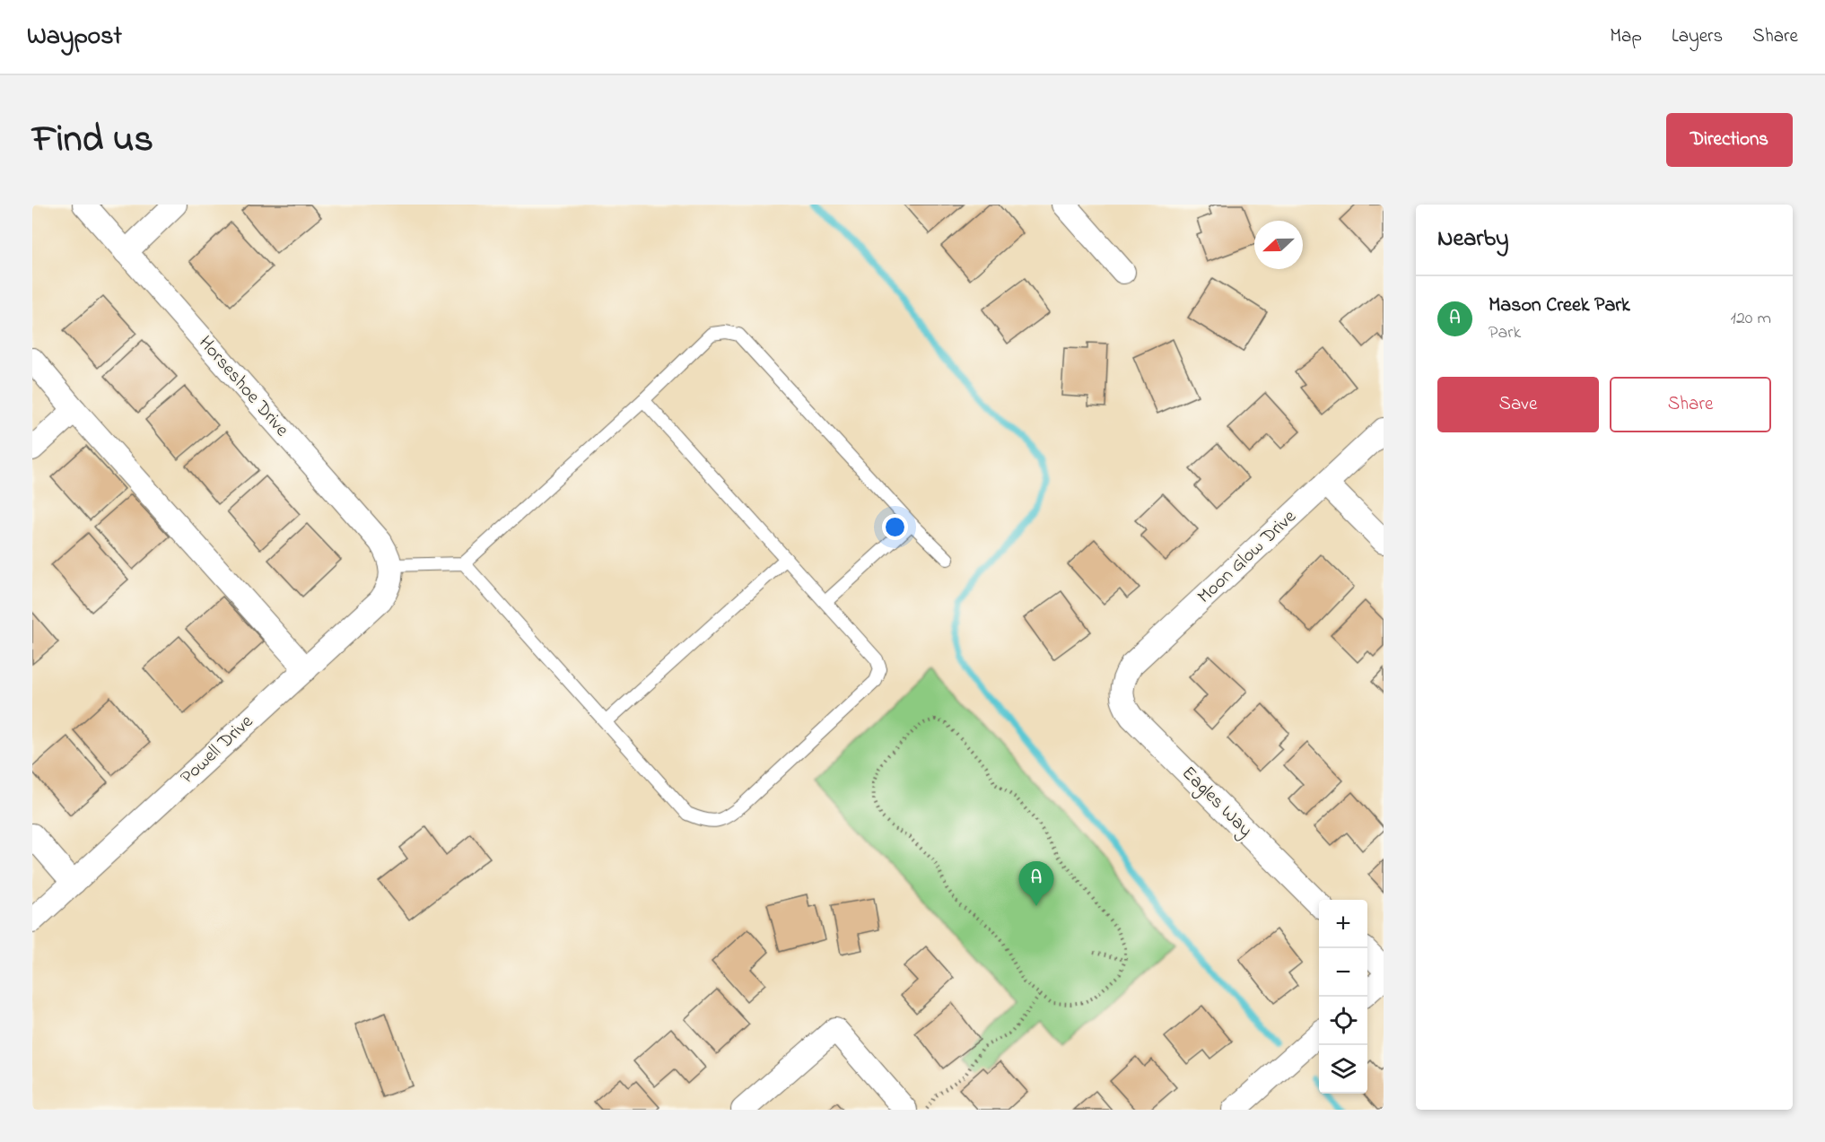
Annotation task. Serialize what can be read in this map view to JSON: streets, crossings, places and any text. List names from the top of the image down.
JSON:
{
  "streets": {
    "street": [
      "Horseshoe Drive",
      "Moon Glow Drive",
      "Powell Drive",
      "Eagles Way"
    ]
  },
  "crossings": [
    ["Horseshoe Drive", "Powell Drive"],
    ["Moon Glow Drive", "Eagles Way"]
  ],
  "north": "left",
  "page": {
    "header": "Waypost",
    "nav": ["Map", "Layers", "Share"],
    "title": "Find us",
    "buttons": [
      "Directions",
      ["Save", "Share"]
    ],
    "heading": "Nearby",
    "list": [
      {
        "mark": "A",
        "name": "Mason Creek Park",
        "note": "Park",
        "value": "120 m"
      }
    ],
    "pins": "A",
    "map_buttons": ["+", "−"]
  }
}
